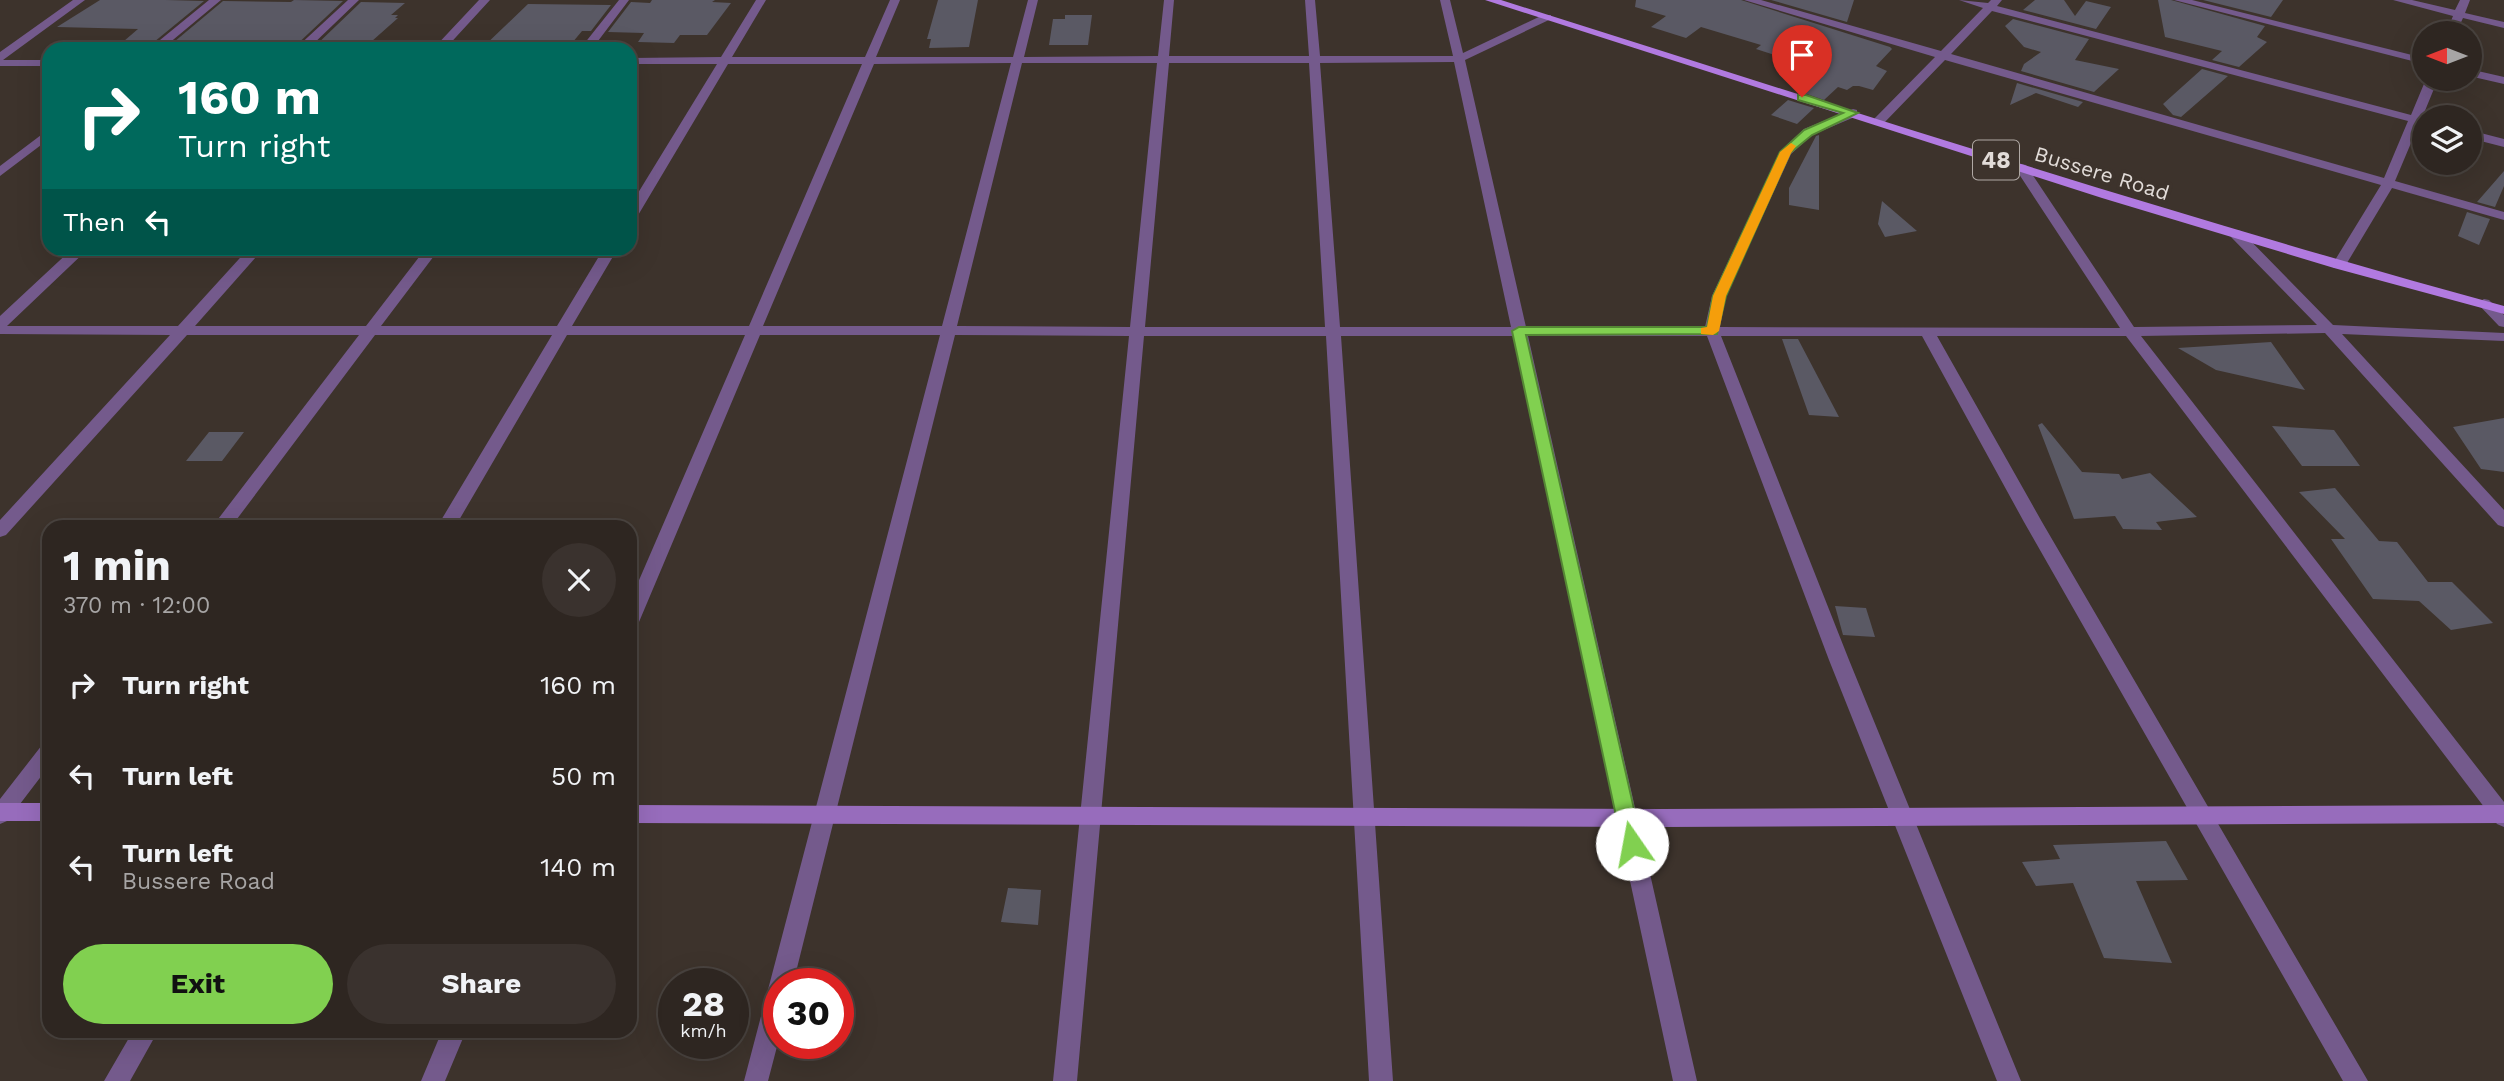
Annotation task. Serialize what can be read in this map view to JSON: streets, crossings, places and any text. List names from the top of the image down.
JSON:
{
  "streets": {
    "main road": ["48", "Bussere Road"]
  },
  "north": "left",
  "page": {
    "turn": ["160 m", "Turn right"],
    "then": "Then",
    "heading": ["1 min", "370 m · 12:00"],
    "list": [
      {
        "name": "Turn right",
        "value": "160 m"
      },
      {
        "name": "Turn left",
        "value": "50 m"
      },
      {
        "name": "Turn left",
        "note": "Bussere Road",
        "value": "140 m"
      }
    ],
    "buttons": ["Exit", "Share"],
    "speed": "28 km/h",
    "limit": "30"
  }
}
